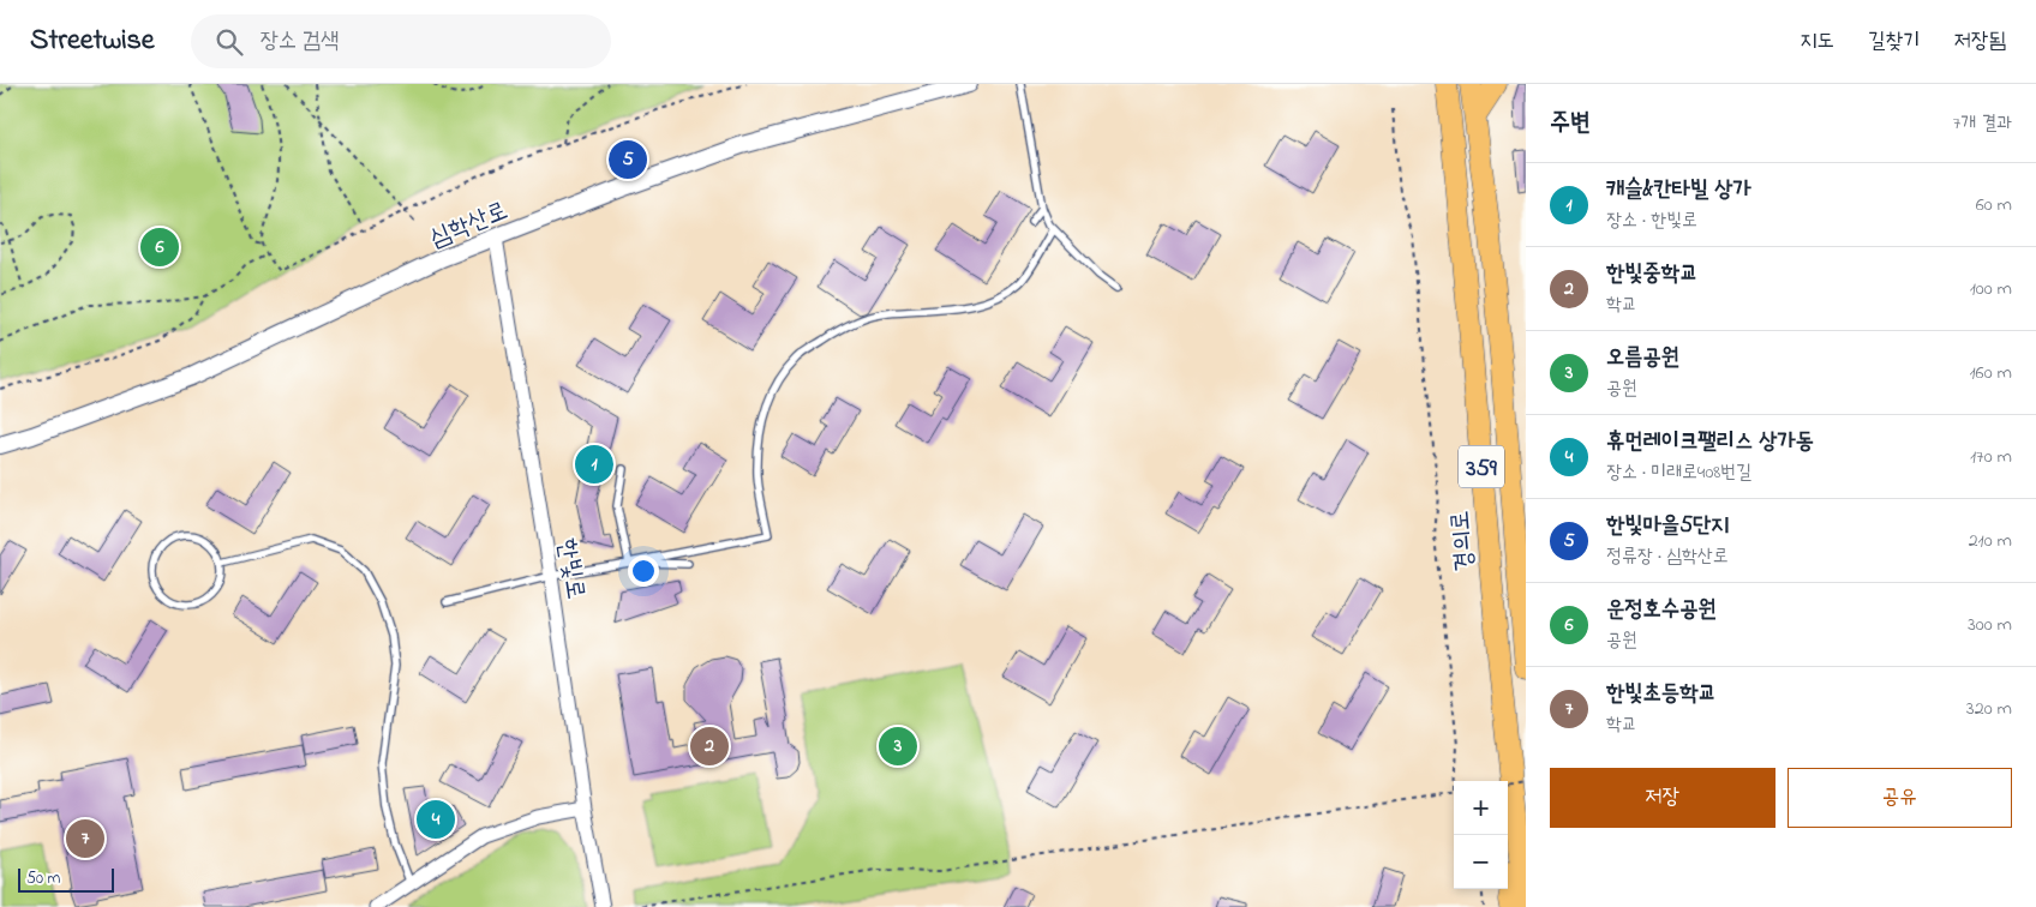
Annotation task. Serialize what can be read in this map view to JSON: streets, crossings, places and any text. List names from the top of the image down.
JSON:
{
  "streets": {
    "main road": ["359", "경의로"],
    "street": ["심학산로", "한빛로"]
  },
  "crossings": [
    ["심학산로", "한빛로"]
  ],
  "scale_bar": "50 m",
  "page": {
    "header": "Streetwise",
    "search": "장소 검색",
    "nav": ["지도", "길찾기", "저장됨"],
    "heading": ["주변", "7개 결과"],
    "pins": [
      "5",
      "6",
      "1",
      "2",
      "3",
      "4",
      "7"
    ],
    "list": [
      {
        "mark": "1",
        "name": "캐슬&칸타빌 상가",
        "note": "장소 · 한빛로",
        "value": "60 m"
      },
      {
        "mark": "2",
        "name": "한빛중학교",
        "note": "학교",
        "value": "100 m"
      },
      {
        "mark": "3",
        "name": "오름공원",
        "note": "공원",
        "value": "160 m"
      },
      {
        "mark": "4",
        "name": "휴먼레이크팰리스 상가동",
        "note": "장소 · 미래로408번길",
        "value": "170 m"
      },
      {
        "mark": "5",
        "name": "한빛마을5단지",
        "note": "정류장 · 심학산로",
        "value": "210 m"
      },
      {
        "mark": "6",
        "name": "운정호수공원",
        "note": "공원",
        "value": "300 m"
      },
      {
        "mark": "7",
        "name": "한빛초등학교",
        "note": "학교",
        "value": "320 m"
      }
    ],
    "buttons": ["저장", "공유"],
    "map_buttons": ["+", "−"],
    "scale": "50 m"
  }
}
